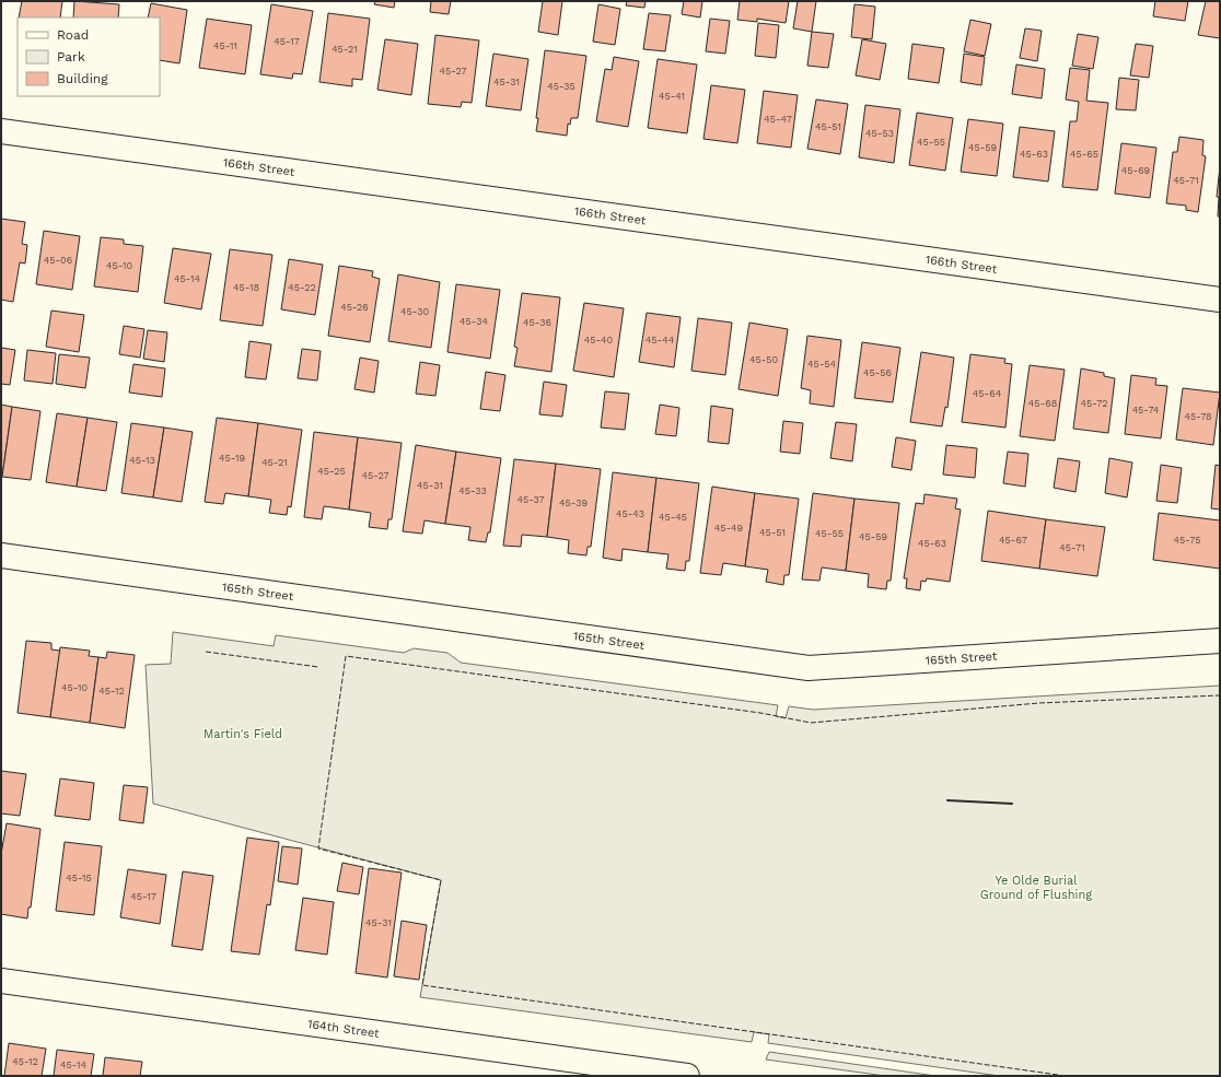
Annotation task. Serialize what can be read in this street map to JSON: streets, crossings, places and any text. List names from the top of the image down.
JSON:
{
  "streets": {
    "street": ["166th Street", "165th Street", "164th Street"]
  },
  "parks": ["Martin's Field", "Ye Olde Burial Ground of Flushing"],
  "house_numbers": [
    "45-17",
    "45-11",
    "45-21",
    "45-27",
    "45-31",
    "45-35",
    "45-41",
    "45-47",
    "45-51",
    "45-53",
    "45-55",
    "45-59",
    "45-63",
    "45-65",
    "45-69",
    "45-71",
    "45-06",
    "45-10",
    "45-14",
    "45-18",
    "45-22",
    "45-26",
    "45-30",
    "45-34",
    "45-36",
    "45-40",
    "45-44",
    "45-50",
    "45-54",
    "45-56",
    "45-64",
    "45-68",
    "45-72",
    "45-74",
    "45-78",
    "45-19",
    "45-13",
    "45-21",
    "45-25",
    "45-27",
    "45-31",
    "45-33",
    "45-37",
    "45-39",
    "45-43",
    "45-45",
    "45-49",
    "45-51",
    "45-55",
    "45-59",
    "45-67",
    "45-75",
    "45-63",
    "45-71",
    "45-10",
    "45-12",
    "45-15",
    "45-17",
    "45-31",
    "45-12",
    "45-14"
  ],
  "legend": ["Road", "Park", "Building"]
}
